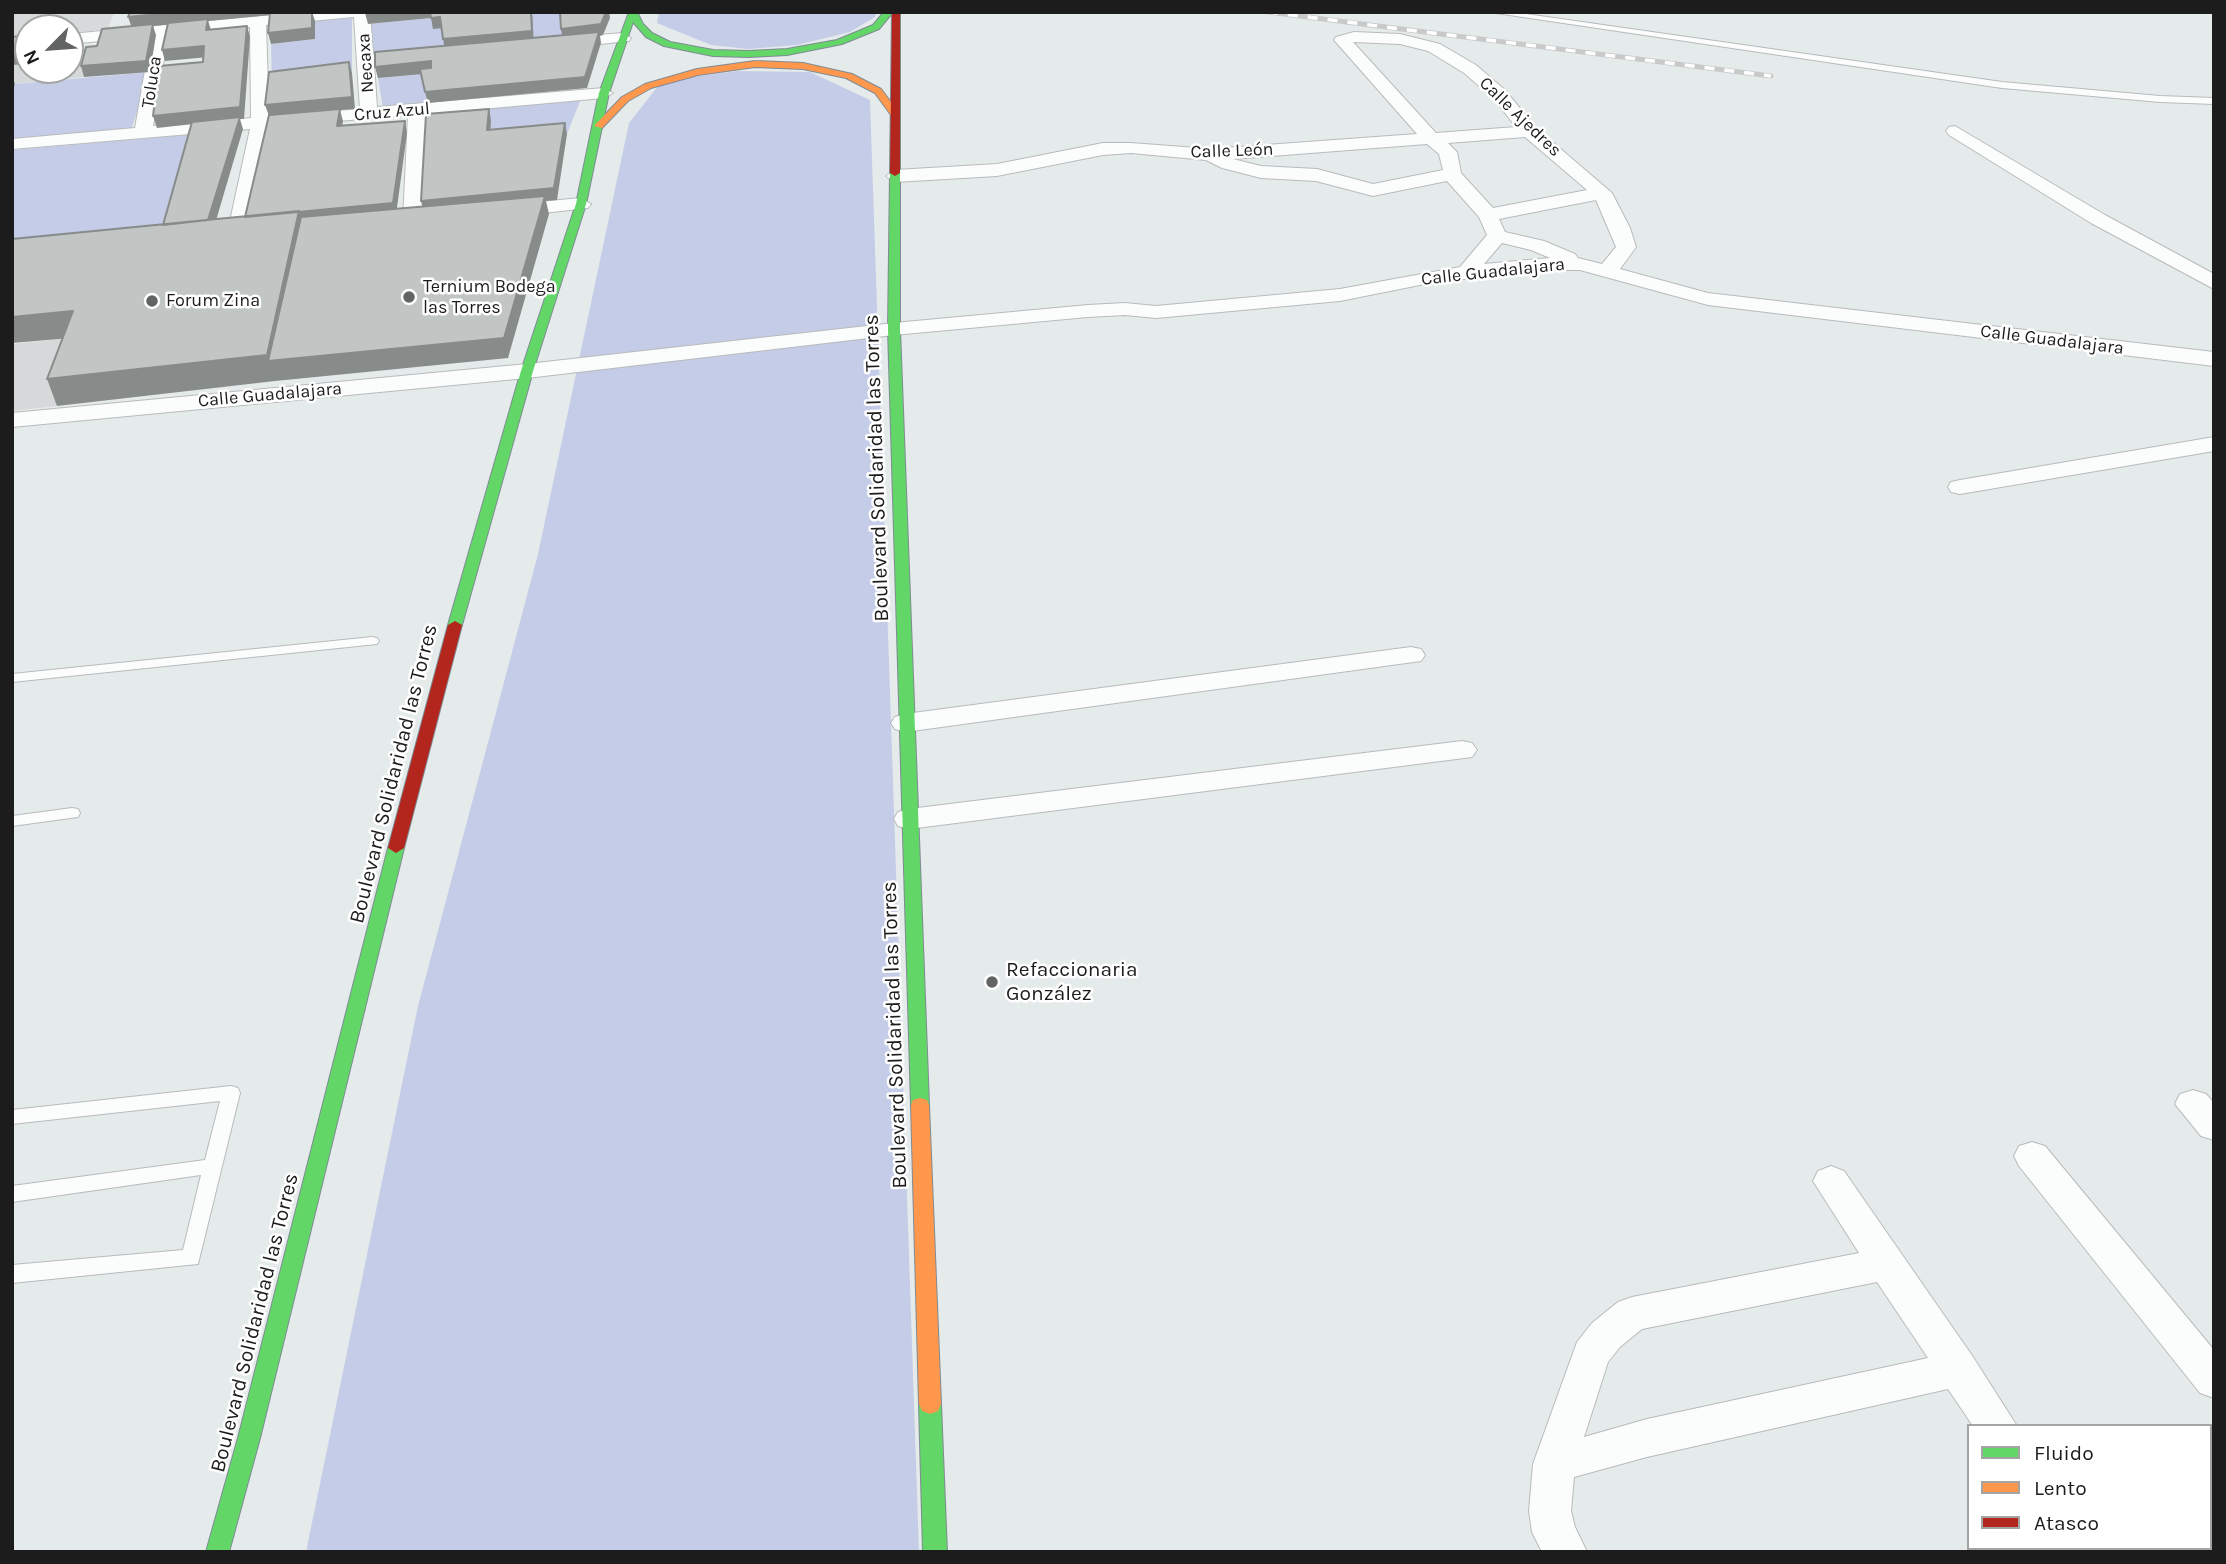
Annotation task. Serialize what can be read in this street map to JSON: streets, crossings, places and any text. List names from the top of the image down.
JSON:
{
  "streets": {
    "main road": ["Boulevard Solidaridad las Torres"],
    "street": [
      "Necaxa",
      "Toluca",
      "Cruz Azul",
      "Calle Ajedres",
      "Calle León",
      "Calle Guadalajara"
    ]
  },
  "crossings": [
    ["Necaxa", "Cruz Azul"],
    ["Toluca", "Cruz Azul"],
    ["Cruz Azul", "Boulevard Solidaridad las Torres"],
    ["Calle Ajedres", "Calle León"],
    ["Calle León", "Boulevard Solidaridad las Torres"],
    ["Calle Guadalajara", "Boulevard Solidaridad las Torres"]
  ],
  "places": ["Ternium Bodega las Torres", "Forum Zina", "Refaccionaria González"],
  "legend": ["Fluido", "Lento", "Atasco"],
  "north": "bottom left"
}
